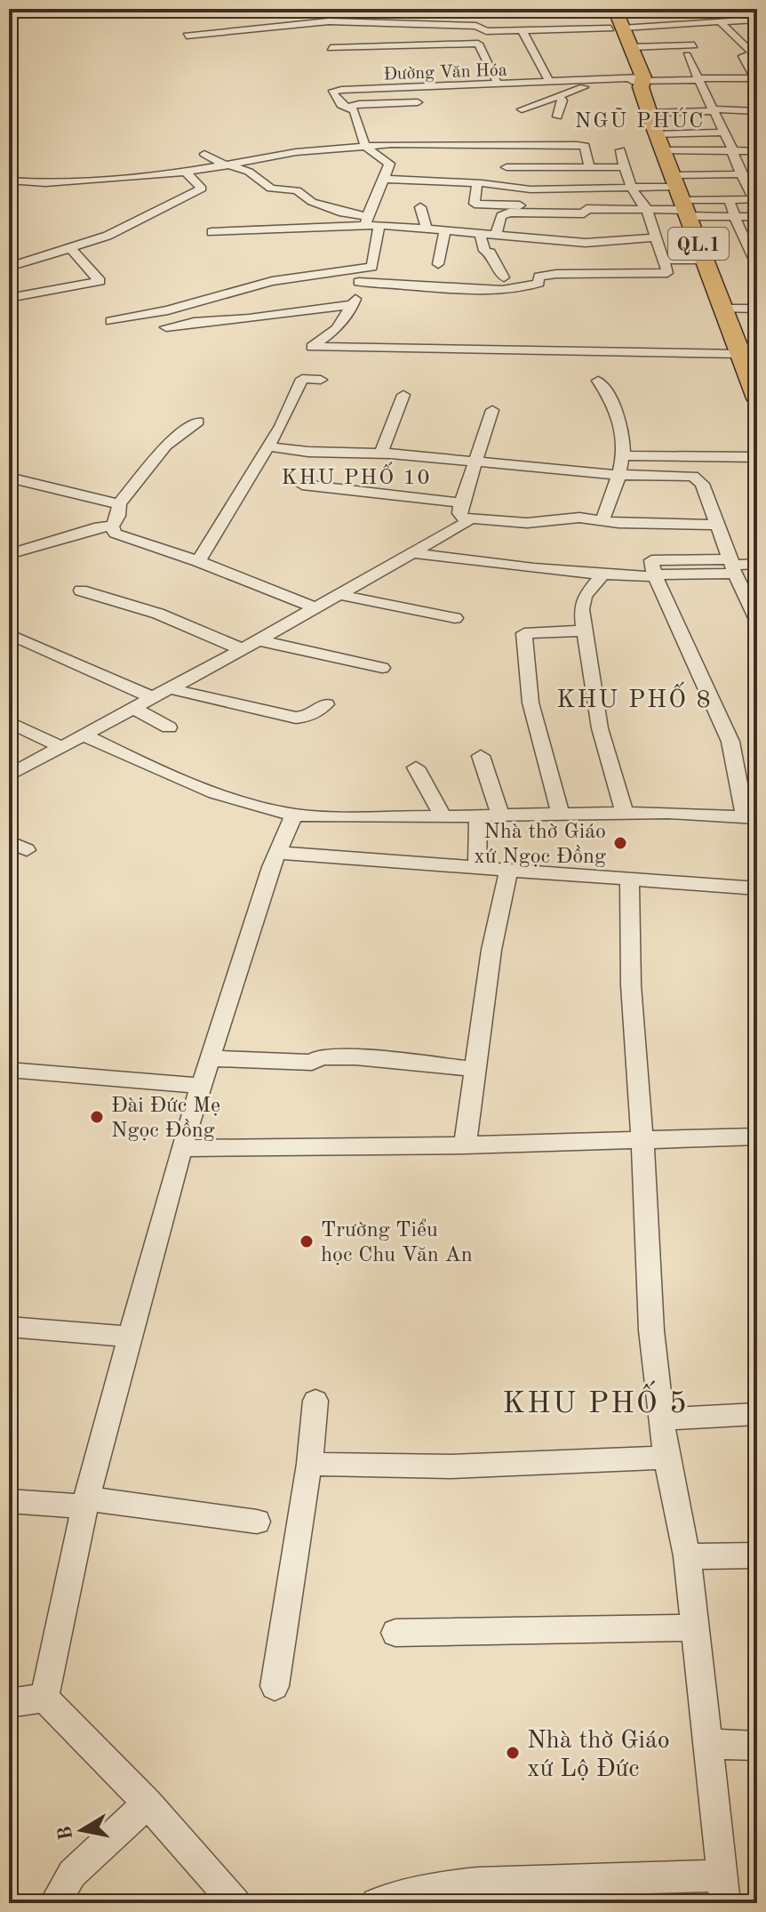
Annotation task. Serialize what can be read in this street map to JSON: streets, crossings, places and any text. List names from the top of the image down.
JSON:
{
  "streets": {
    "highway": ["QL.1"],
    "street": ["Đường Văn Hóa"]
  },
  "crossings": [
    ["Đường Văn Hóa", "QL.1"]
  ],
  "districts": [
    "NGŨ PHÚC",
    "KHU PHỐ 10",
    "KHU PHỐ 8",
    "KHU PHỐ 5"
  ],
  "places": [
    "Nhà thờ Giáo xứ Ngọc Đồng",
    "Đài Đức Mẹ Ngọc Đồng",
    "Trường Tiểu học Chu Văn An",
    "Nhà thờ Giáo xứ Lộ Đức"
  ],
  "north": "left"
}
